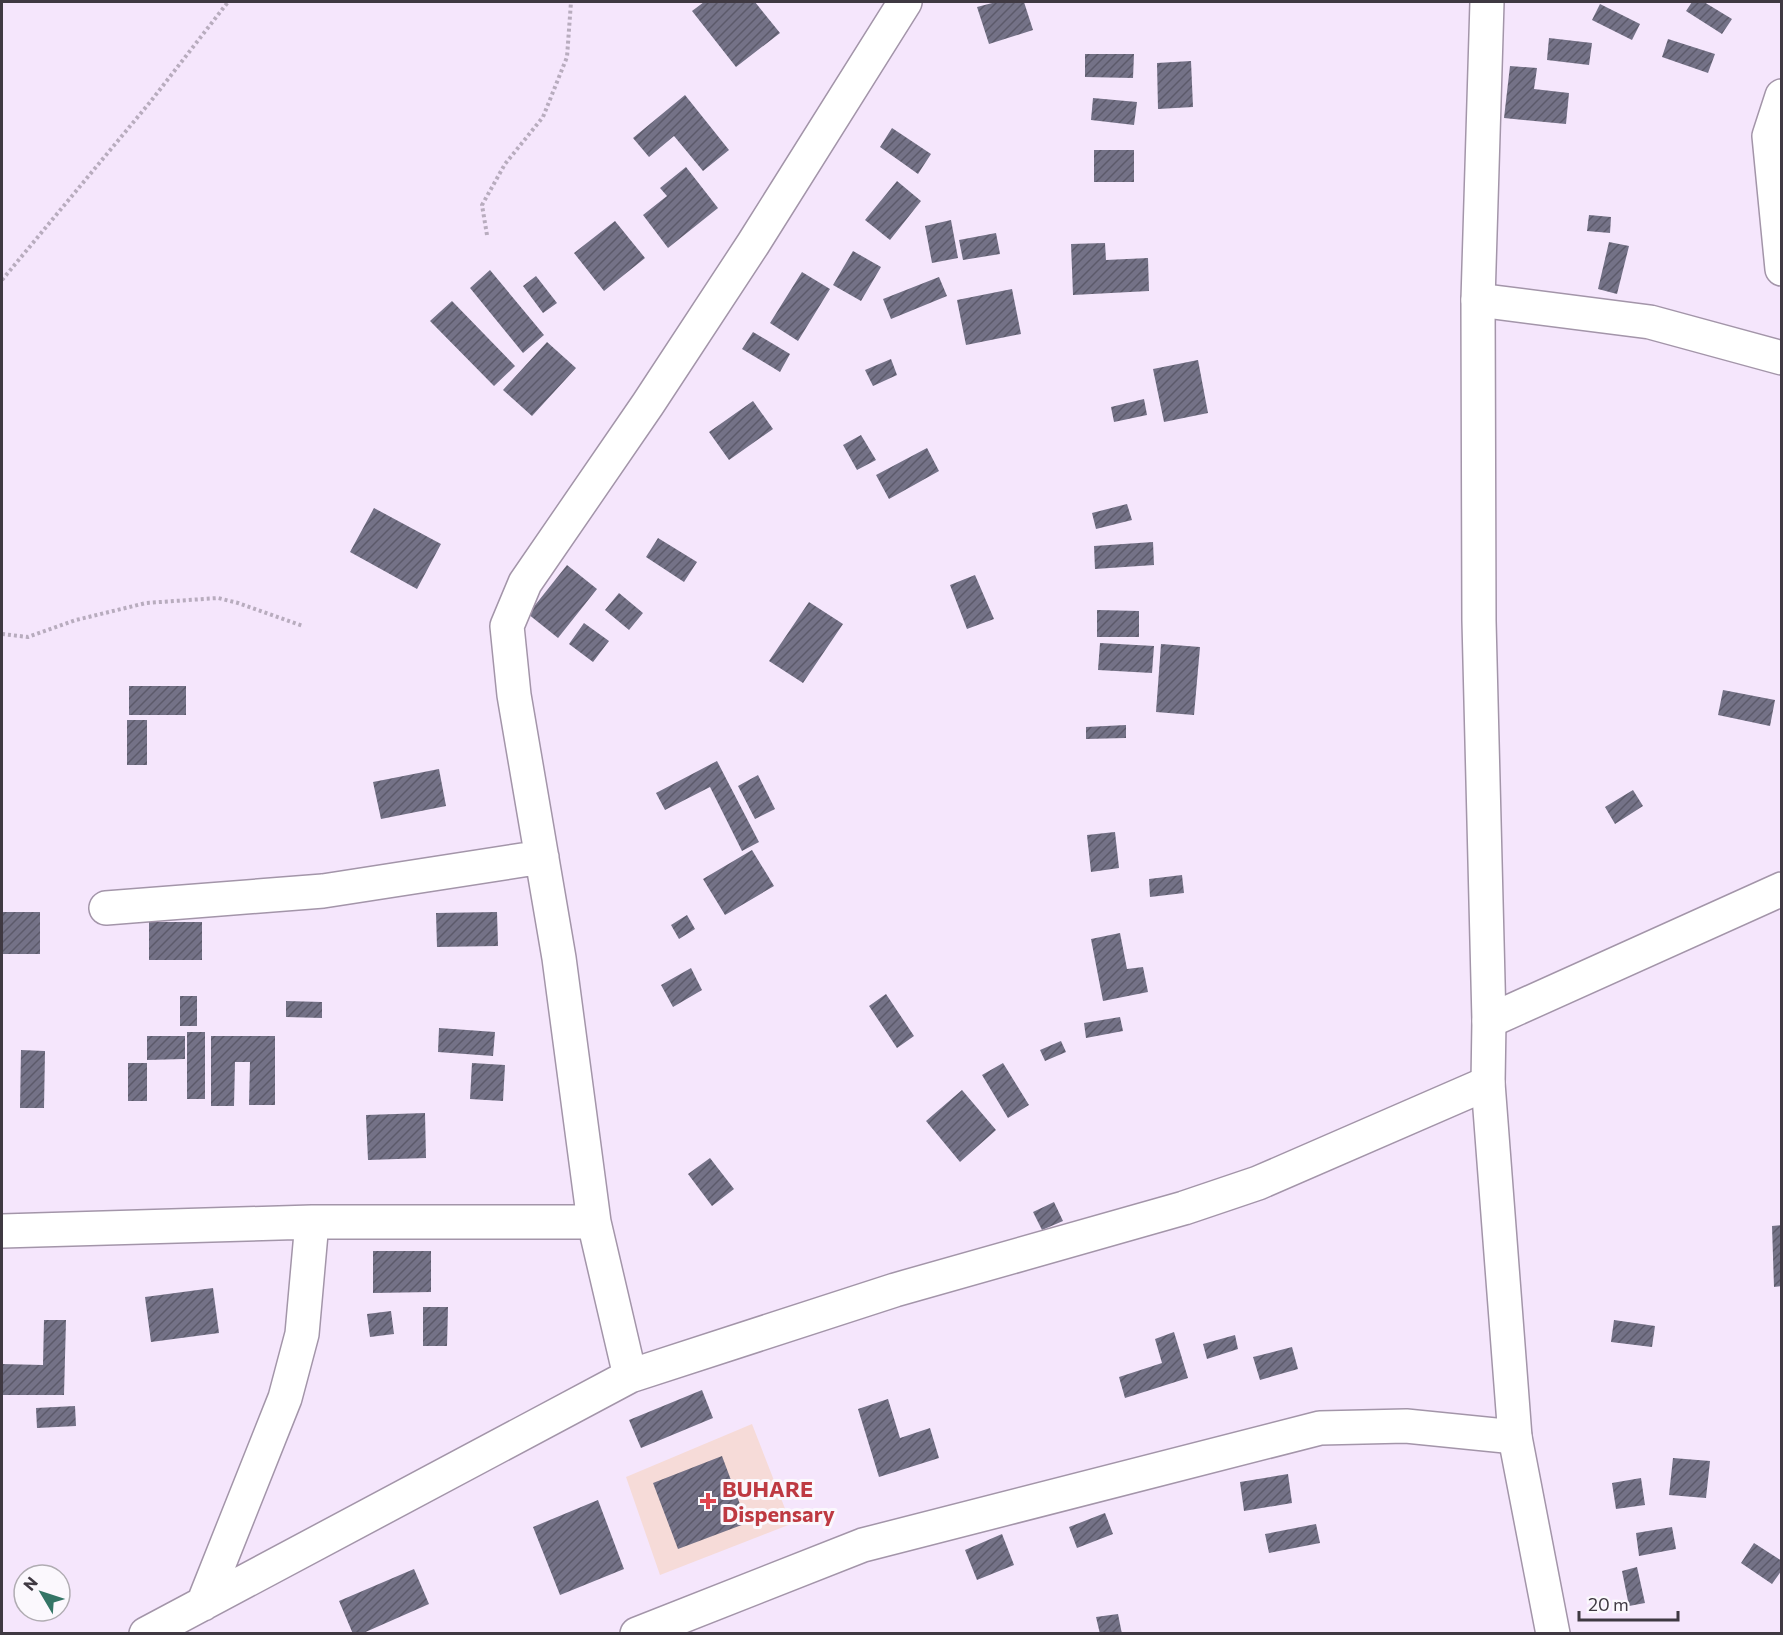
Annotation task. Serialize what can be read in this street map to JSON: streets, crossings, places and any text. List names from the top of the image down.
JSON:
{
  "places": {
    "health": ["BUHARE Dispensary"]
  },
  "scale_bar": "20 m",
  "north": "top left"
}
